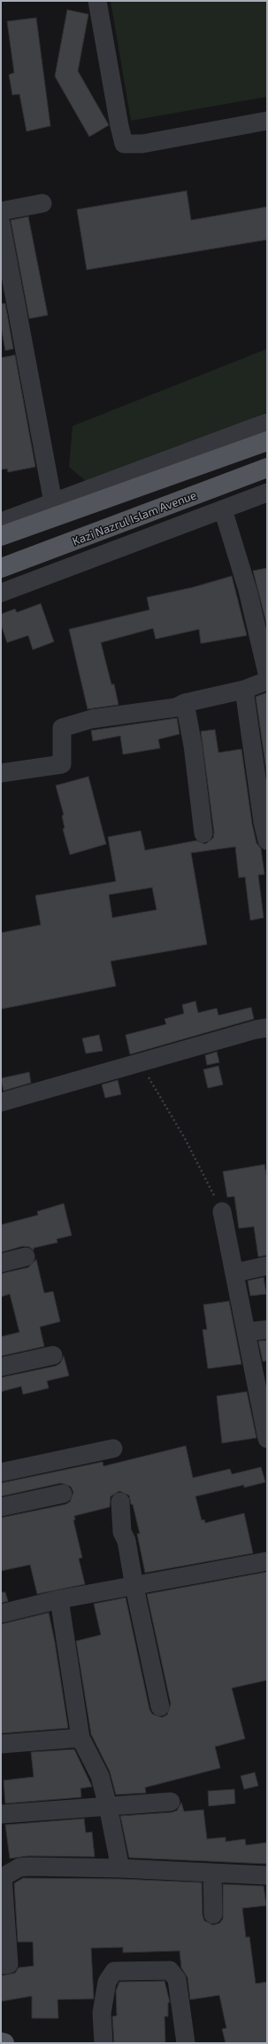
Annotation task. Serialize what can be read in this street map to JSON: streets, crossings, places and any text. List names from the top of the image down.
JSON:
{
  "streets": {
    "main road": ["Kazi Nazrul Islam Avenue"]
  }
}
